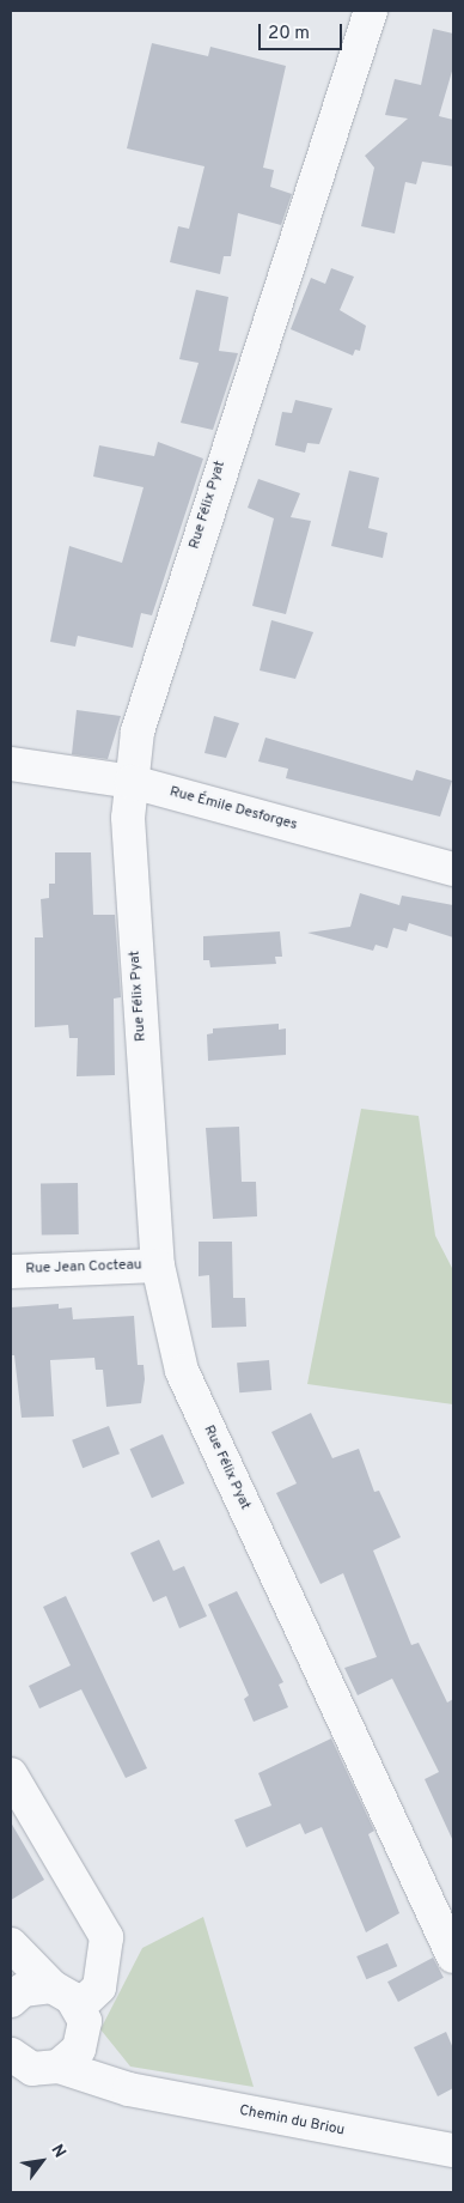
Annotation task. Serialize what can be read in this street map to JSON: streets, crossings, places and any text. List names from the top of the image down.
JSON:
{
  "streets": {
    "street": [
      "Rue Félix Pyat",
      "Rue Émile Desforges",
      "Rue Jean Cocteau",
      "Chemin du Briou"
    ]
  },
  "crossings": [
    ["Rue Félix Pyat", "Rue Émile Desforges"],
    ["Rue Félix Pyat", "Rue Jean Cocteau"]
  ],
  "scale_bar": "20 m",
  "north": "top right"
}
